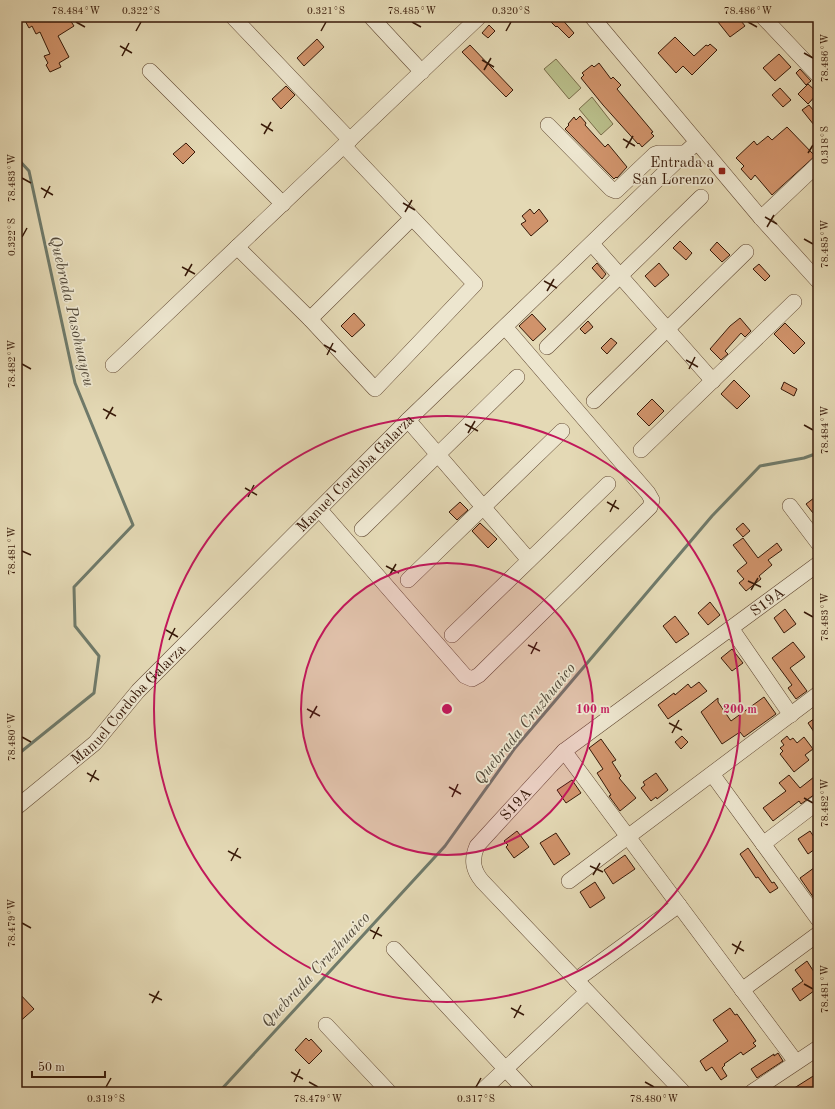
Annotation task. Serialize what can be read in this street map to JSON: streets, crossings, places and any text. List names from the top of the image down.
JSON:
{
  "streets": {
    "street": ["Manuel Cordoba Galarza", "S19A"]
  },
  "water": ["Quebrada Pasohuaycu", "Quebrada Cruzhuaico"],
  "places": {
    "transit": ["Entrada a San Lorenzo"]
  },
  "scale_bar": "50 m",
  "coordinates": [
    "78.484°W",
    "0.322°S",
    "0.321°S",
    "78.485°W",
    "0.320°S",
    "78.486°W",
    "0.318°S",
    "78.483°W",
    "78.482°W",
    "78.481°W",
    "78.480°W",
    "78.479°W",
    "0.319°S",
    "0.317°S"
  ],
  "rings": ["100 m", "200 m"]
}
